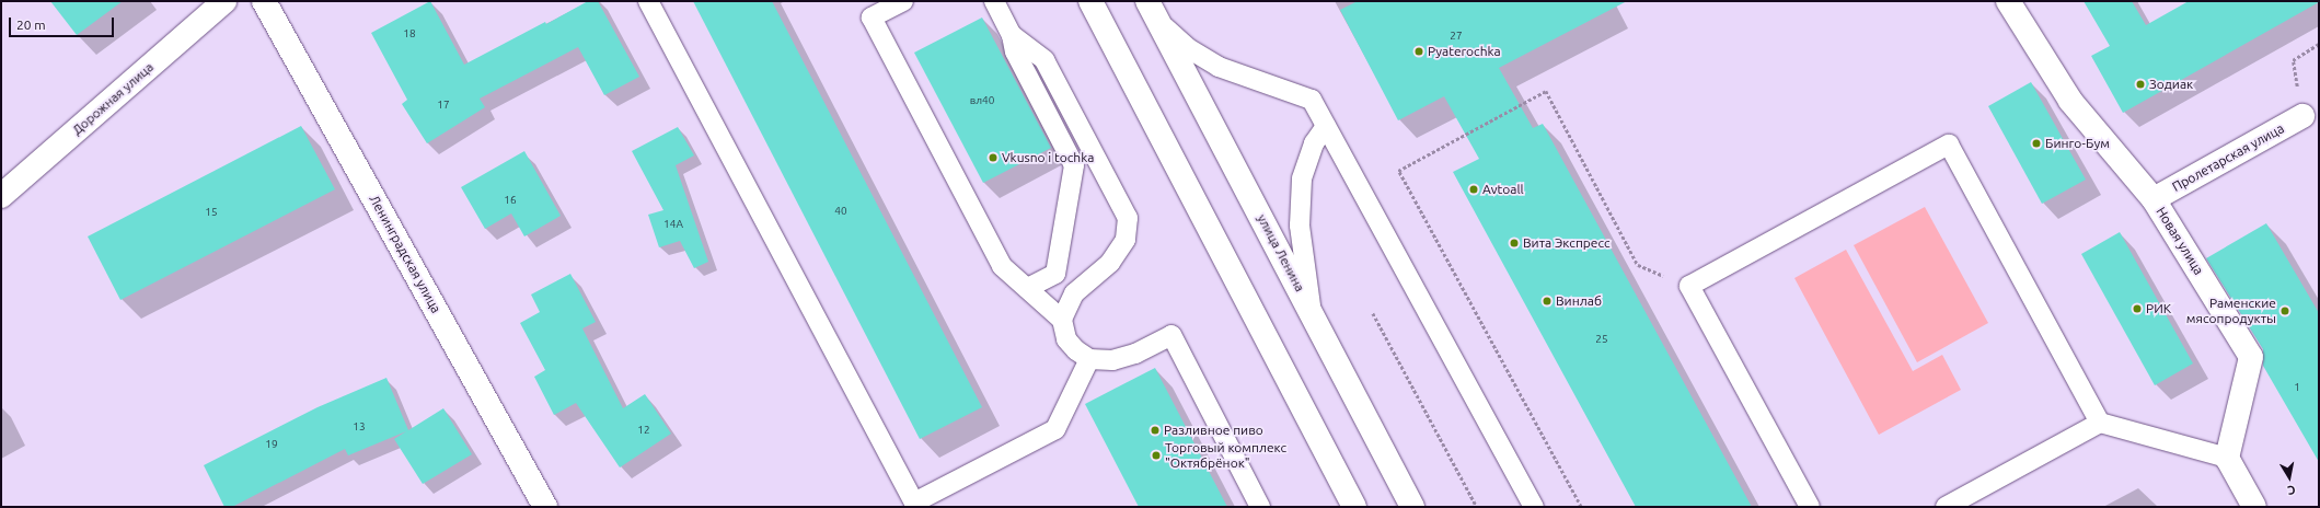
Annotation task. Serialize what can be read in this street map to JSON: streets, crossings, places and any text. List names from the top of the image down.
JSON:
{
  "streets": {
    "street": [
      "Дорожная улица",
      "Пролетарская улица",
      "Новая улица",
      "улица Ленина",
      "Ленинградская улица"
    ]
  },
  "crossings": [
    ["Пролетарская улица", "Новая улица"]
  ],
  "places": [
    "Pyaterochka",
    "Зодиак",
    "Бинго-Бум",
    "Vkusno i tochka",
    "Avtoall",
    "Вита Экспресс",
    "Винлаб",
    "РИК",
    "Раменские мясопродукты",
    "Разливное пиво",
    "Торговый комплекс \"Октябрёнок\""
  ],
  "house_numbers": [
    "18",
    "27",
    "вл40",
    "17",
    "16",
    "40",
    "15",
    "14А",
    "25",
    "1",
    "13",
    "12",
    "19"
  ],
  "scale_bar": "20 m",
  "north": "bottom"
}
